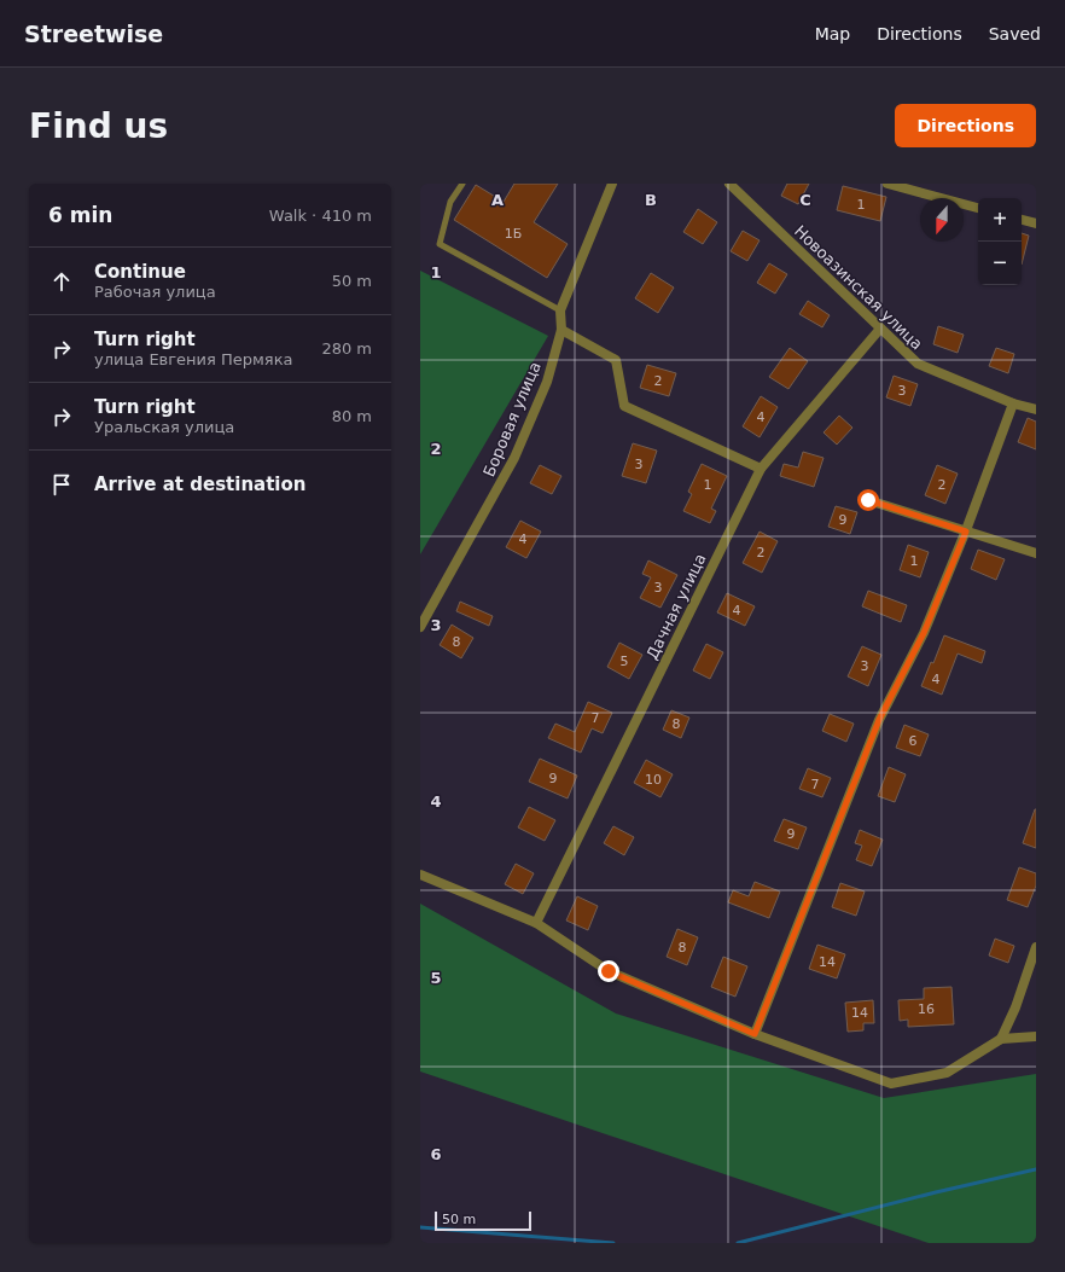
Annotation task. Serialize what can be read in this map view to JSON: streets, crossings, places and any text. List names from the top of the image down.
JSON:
{
  "streets": {
    "street": ["Новоазинская улица", "Боровая улица", "Дачная улица"]
  },
  "crossings": [
    ["Новоазинская улица", "Дачная улица"]
  ],
  "house_numbers": [
    "1",
    "1Б",
    "2",
    "3",
    "4",
    "3",
    "1",
    "2",
    "9",
    "4",
    "2",
    "1",
    "3",
    "4",
    "8",
    "5",
    "3",
    "4",
    "7",
    "8",
    "6",
    "9",
    "10",
    "7",
    "9",
    "8",
    "14",
    "16",
    "14"
  ],
  "scale_bar": "50 m",
  "north": "bottom",
  "page": {
    "header": "Streetwise",
    "nav": ["Map", "Directions", "Saved"],
    "buttons": "Directions",
    "title": "Find us",
    "heading": ["6 min", "Walk · 410 m"],
    "map_buttons": ["+", "−"],
    "list": [
      ["Continue", "Рабочая улица", "50 m"],
      ["Turn right", "улица Евгения Пермяка", "280 m"],
      ["Turn right", "Уральская улица", "80 m"],
      "Arrive at destination"
    ],
    "scale": "50 m"
  },
  "grid": {
    "columns": ["A", "B", "C"],
    "rows": [
      "1",
      "2",
      "3",
      "4",
      "5",
      "6"
    ]
  }
}
